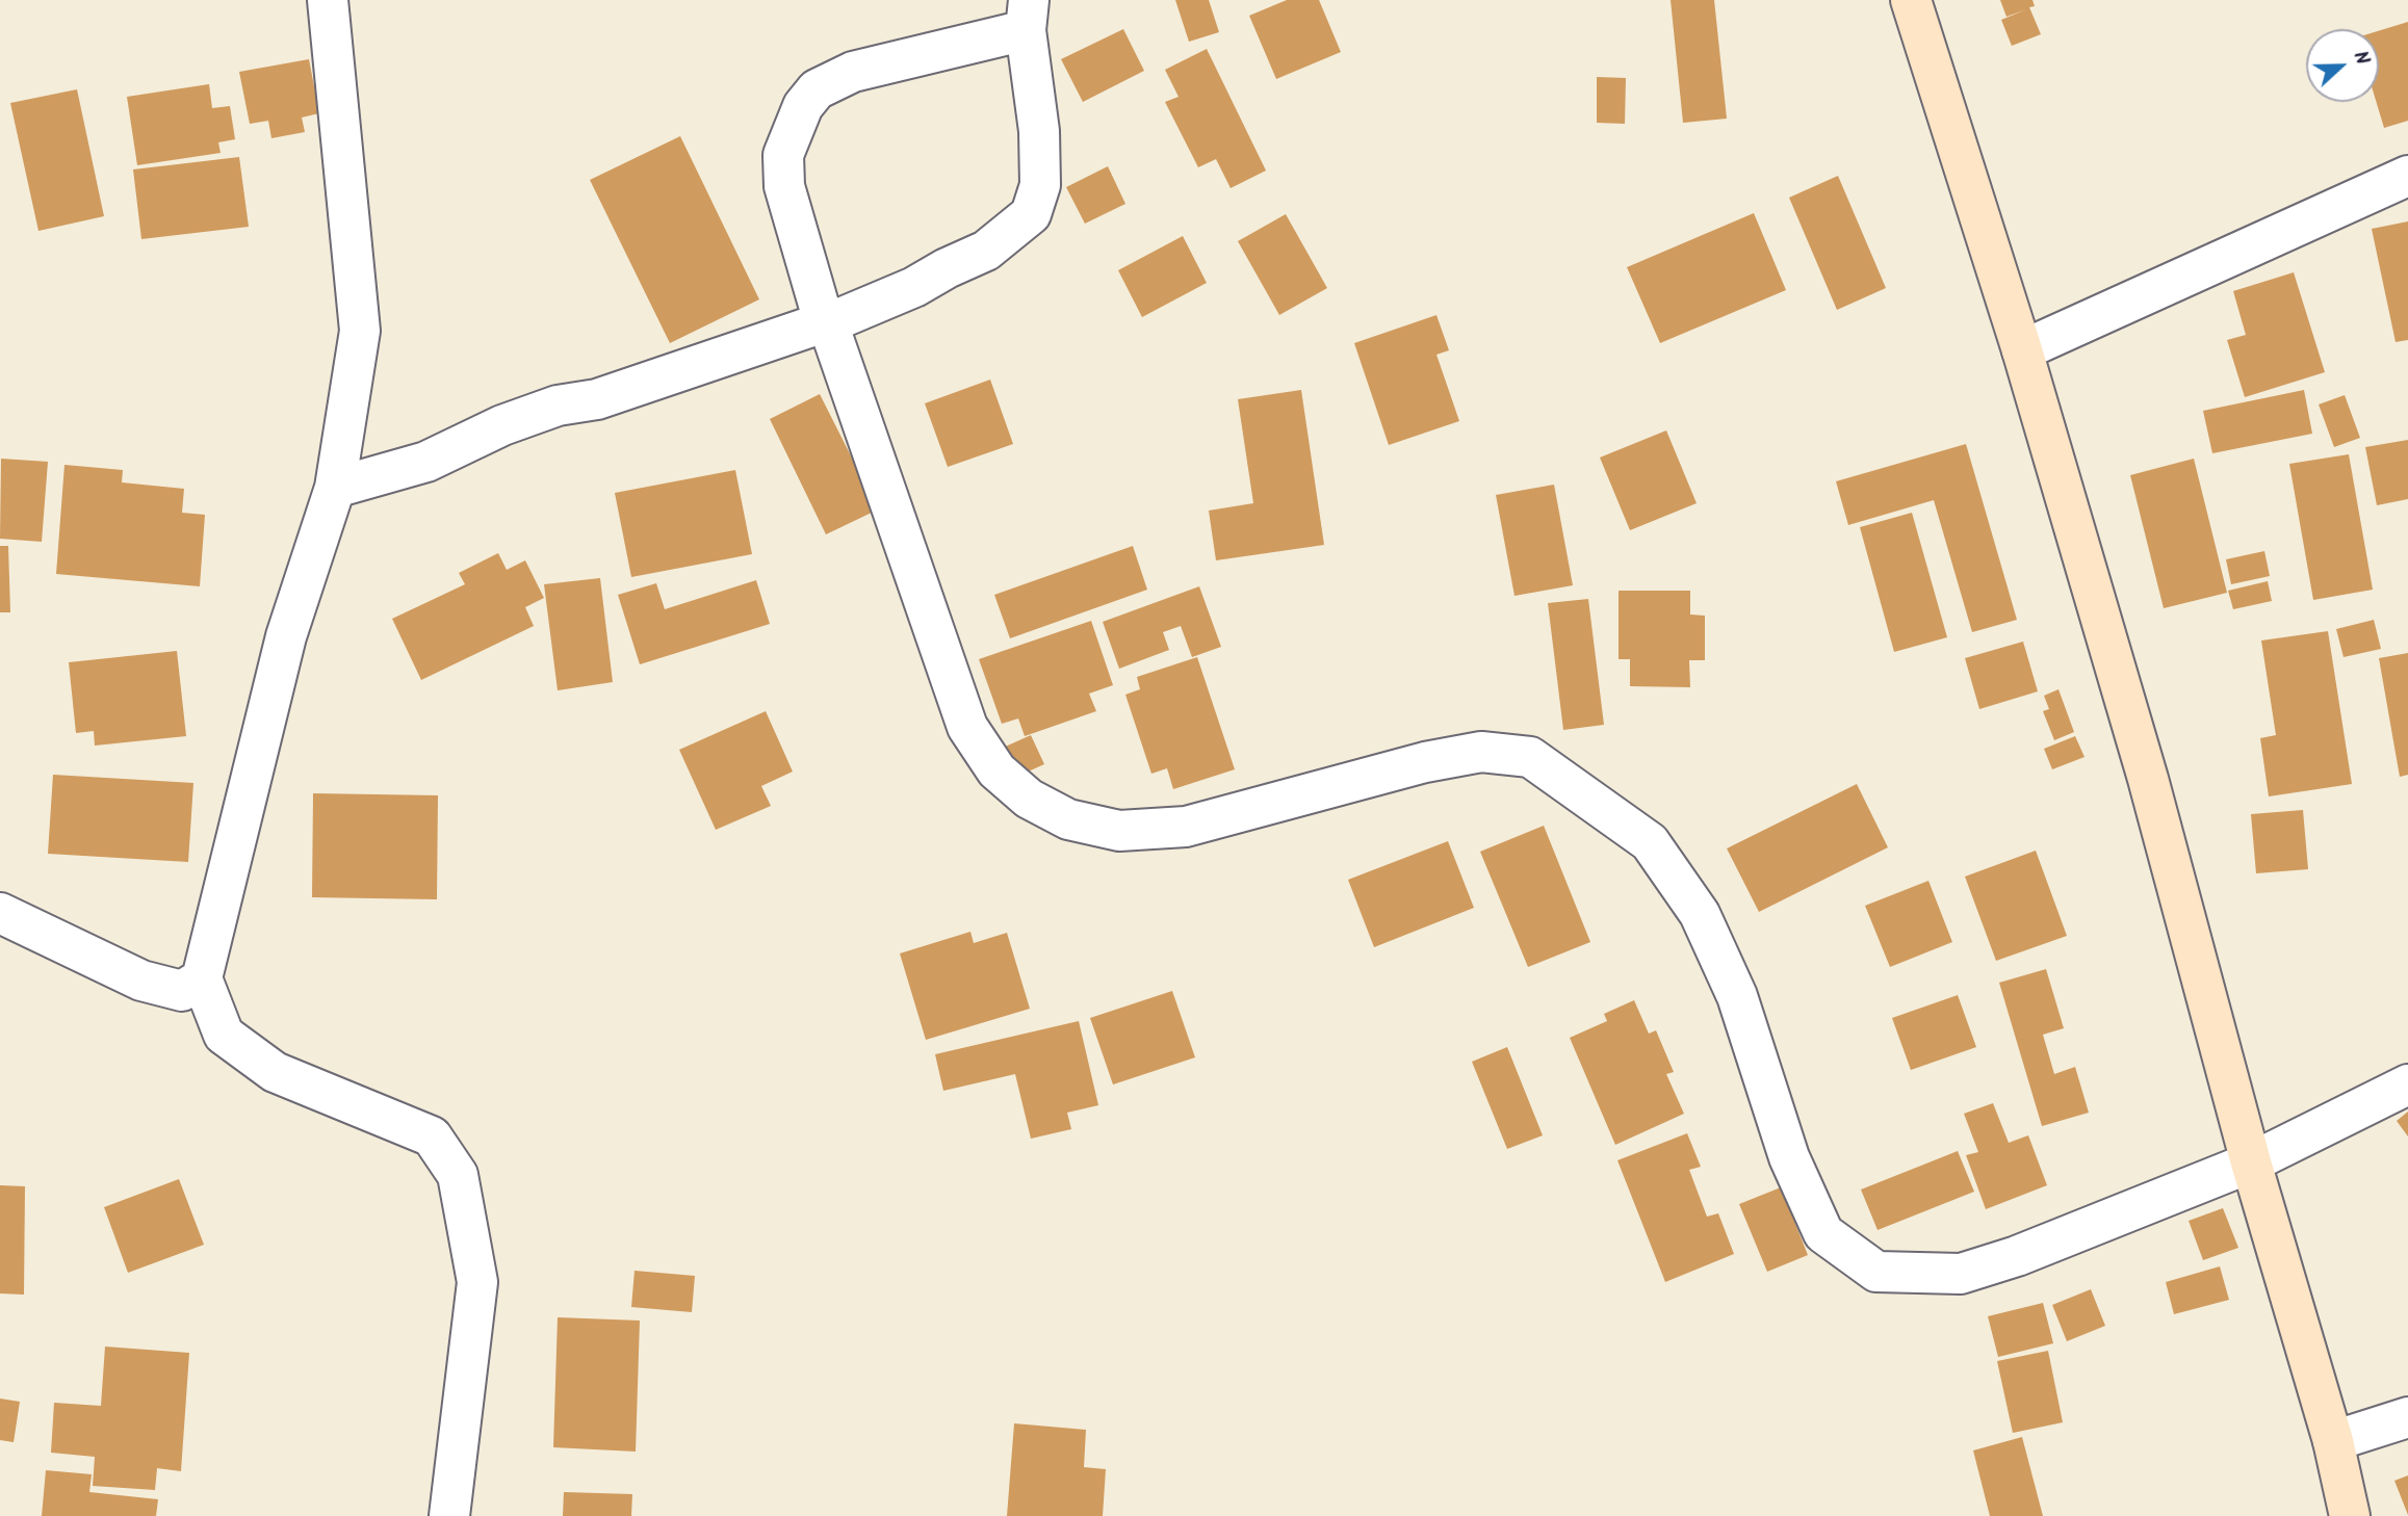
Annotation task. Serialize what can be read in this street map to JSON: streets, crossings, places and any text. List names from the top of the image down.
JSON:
{
  "north": "right"
}
